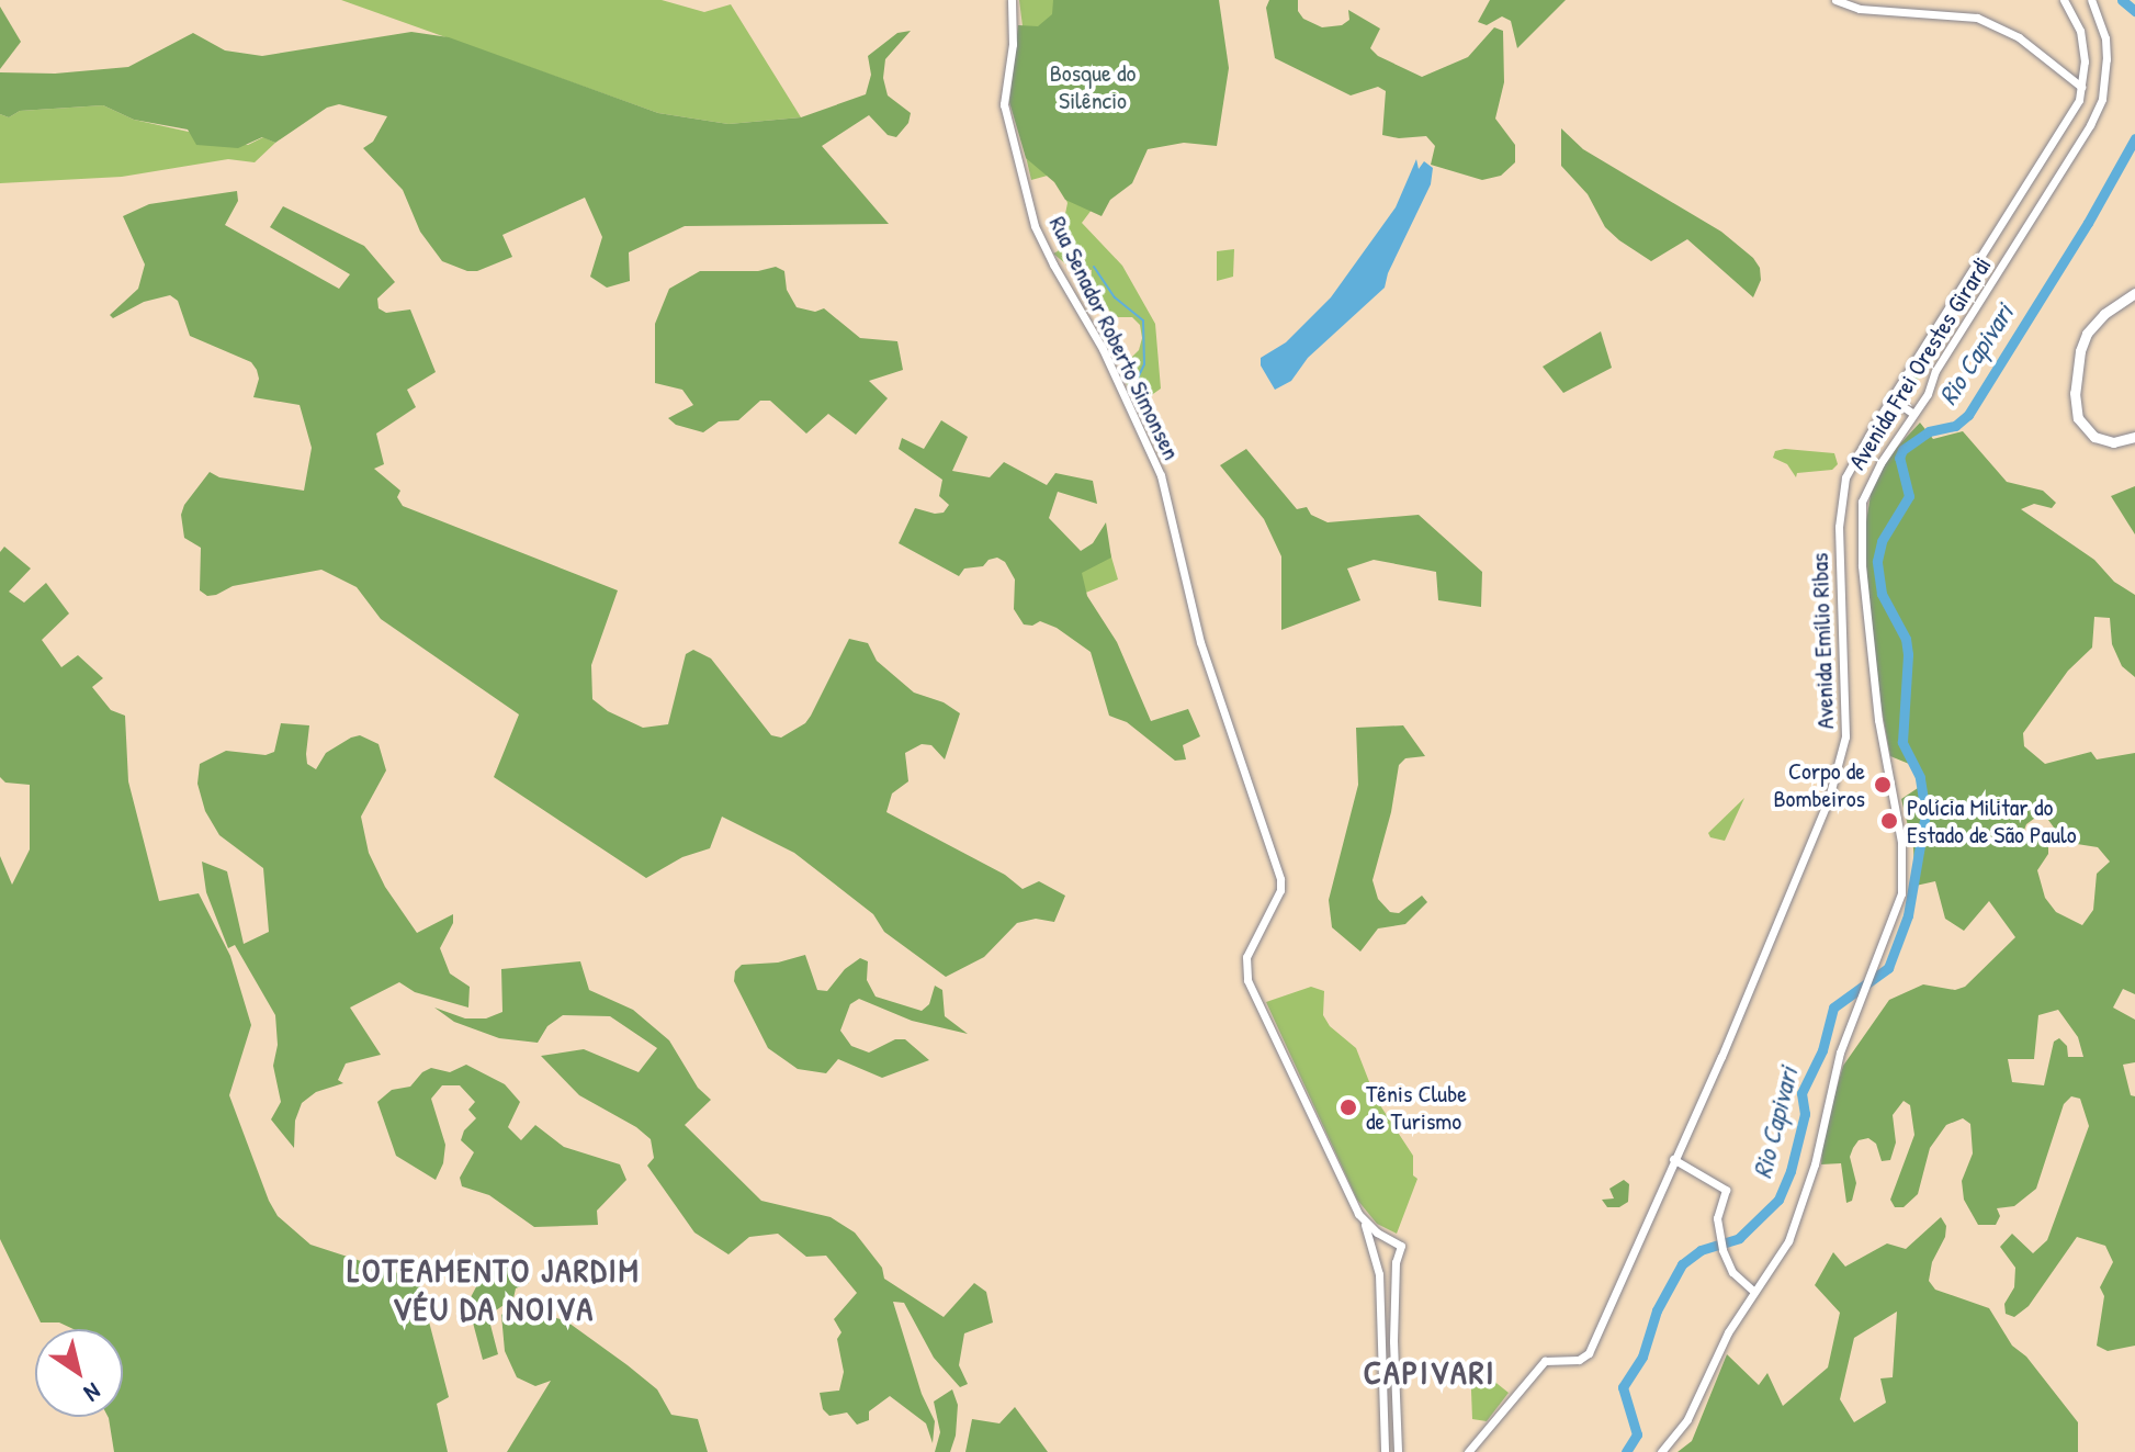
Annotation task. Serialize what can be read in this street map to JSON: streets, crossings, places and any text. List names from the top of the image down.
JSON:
{
  "streets": {
    "street": ["Rua Senador Roberto Simonsen", "Avenida Frei Orestes Girardi", "Avenida Emílio Ribas"]
  },
  "districts": ["LOTEAMENTO JARDIM VÉU DA NOIVA", "CAPIVARI"],
  "water": ["Rio Capivari"],
  "parks": ["Bosque do Silêncio"],
  "places": ["Corpo de Bombeiros", "Polícia Militar do Estado de São Paulo", "Tênis Clube de Turismo"],
  "north": "bottom right"
}
